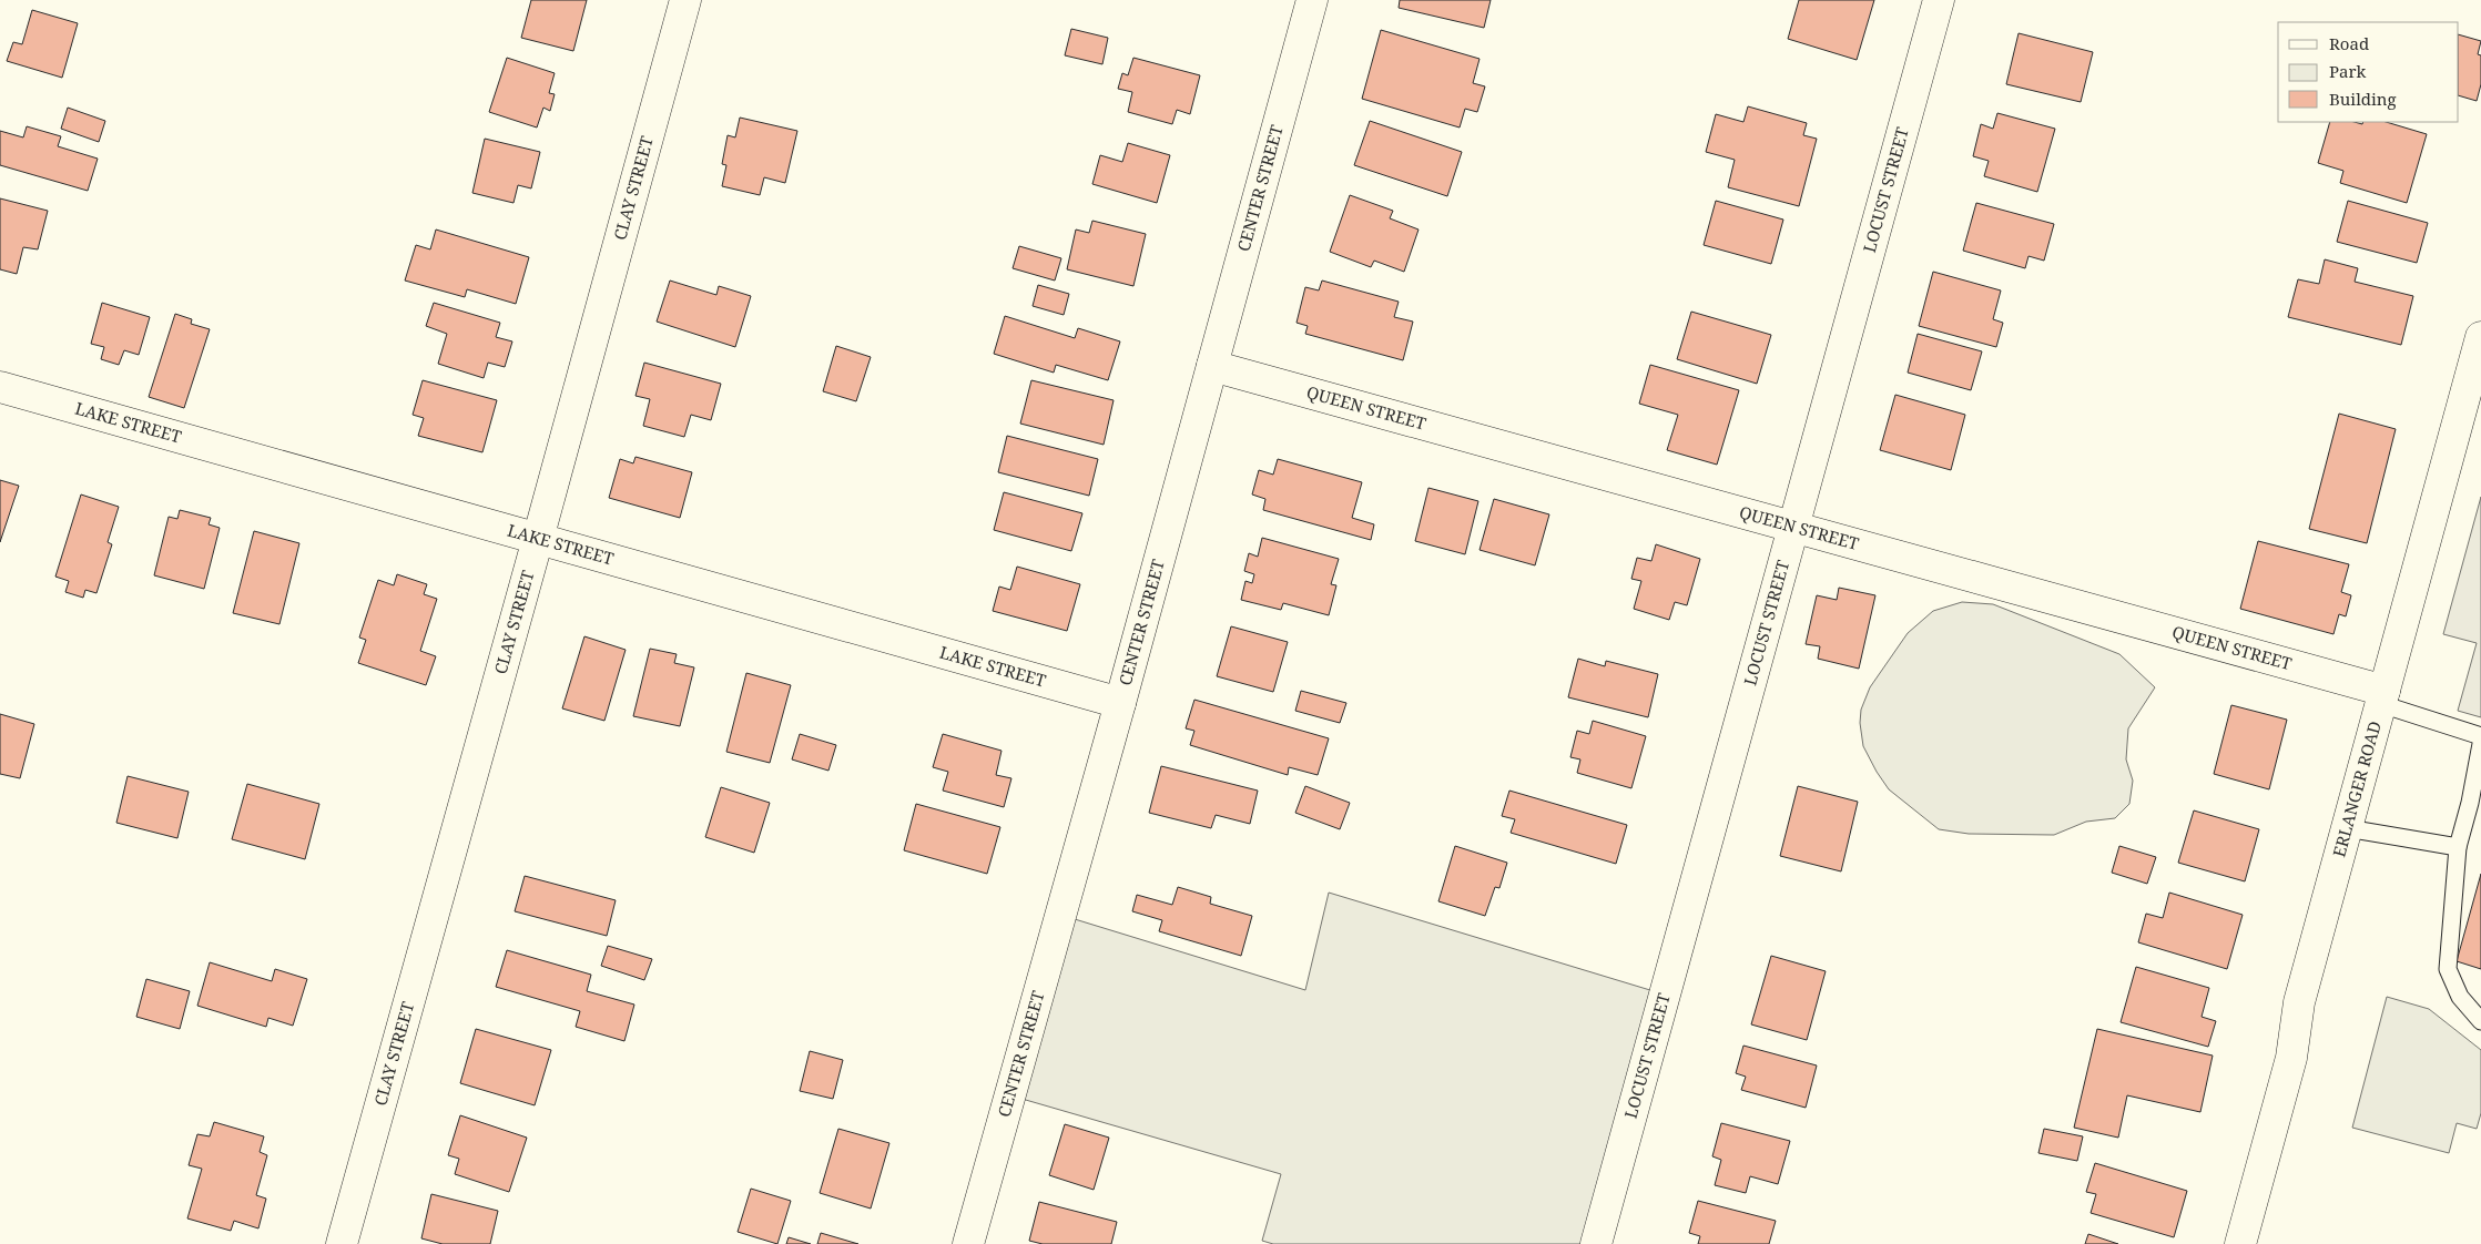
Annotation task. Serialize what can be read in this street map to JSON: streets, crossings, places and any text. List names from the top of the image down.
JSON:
{
  "streets": {
    "street": [
      "CLAY STREET",
      "CENTER STREET",
      "LOCUST STREET",
      "QUEEN STREET",
      "LAKE STREET",
      "ERLANGER ROAD"
    ]
  },
  "crossings": [
    ["CLAY STREET", "LAKE STREET"],
    ["CENTER STREET", "QUEEN STREET"],
    ["CENTER STREET", "LAKE STREET"],
    ["LOCUST STREET", "QUEEN STREET"],
    ["QUEEN STREET", "ERLANGER ROAD"]
  ],
  "legend": ["Road", "Park", "Building"]
}
